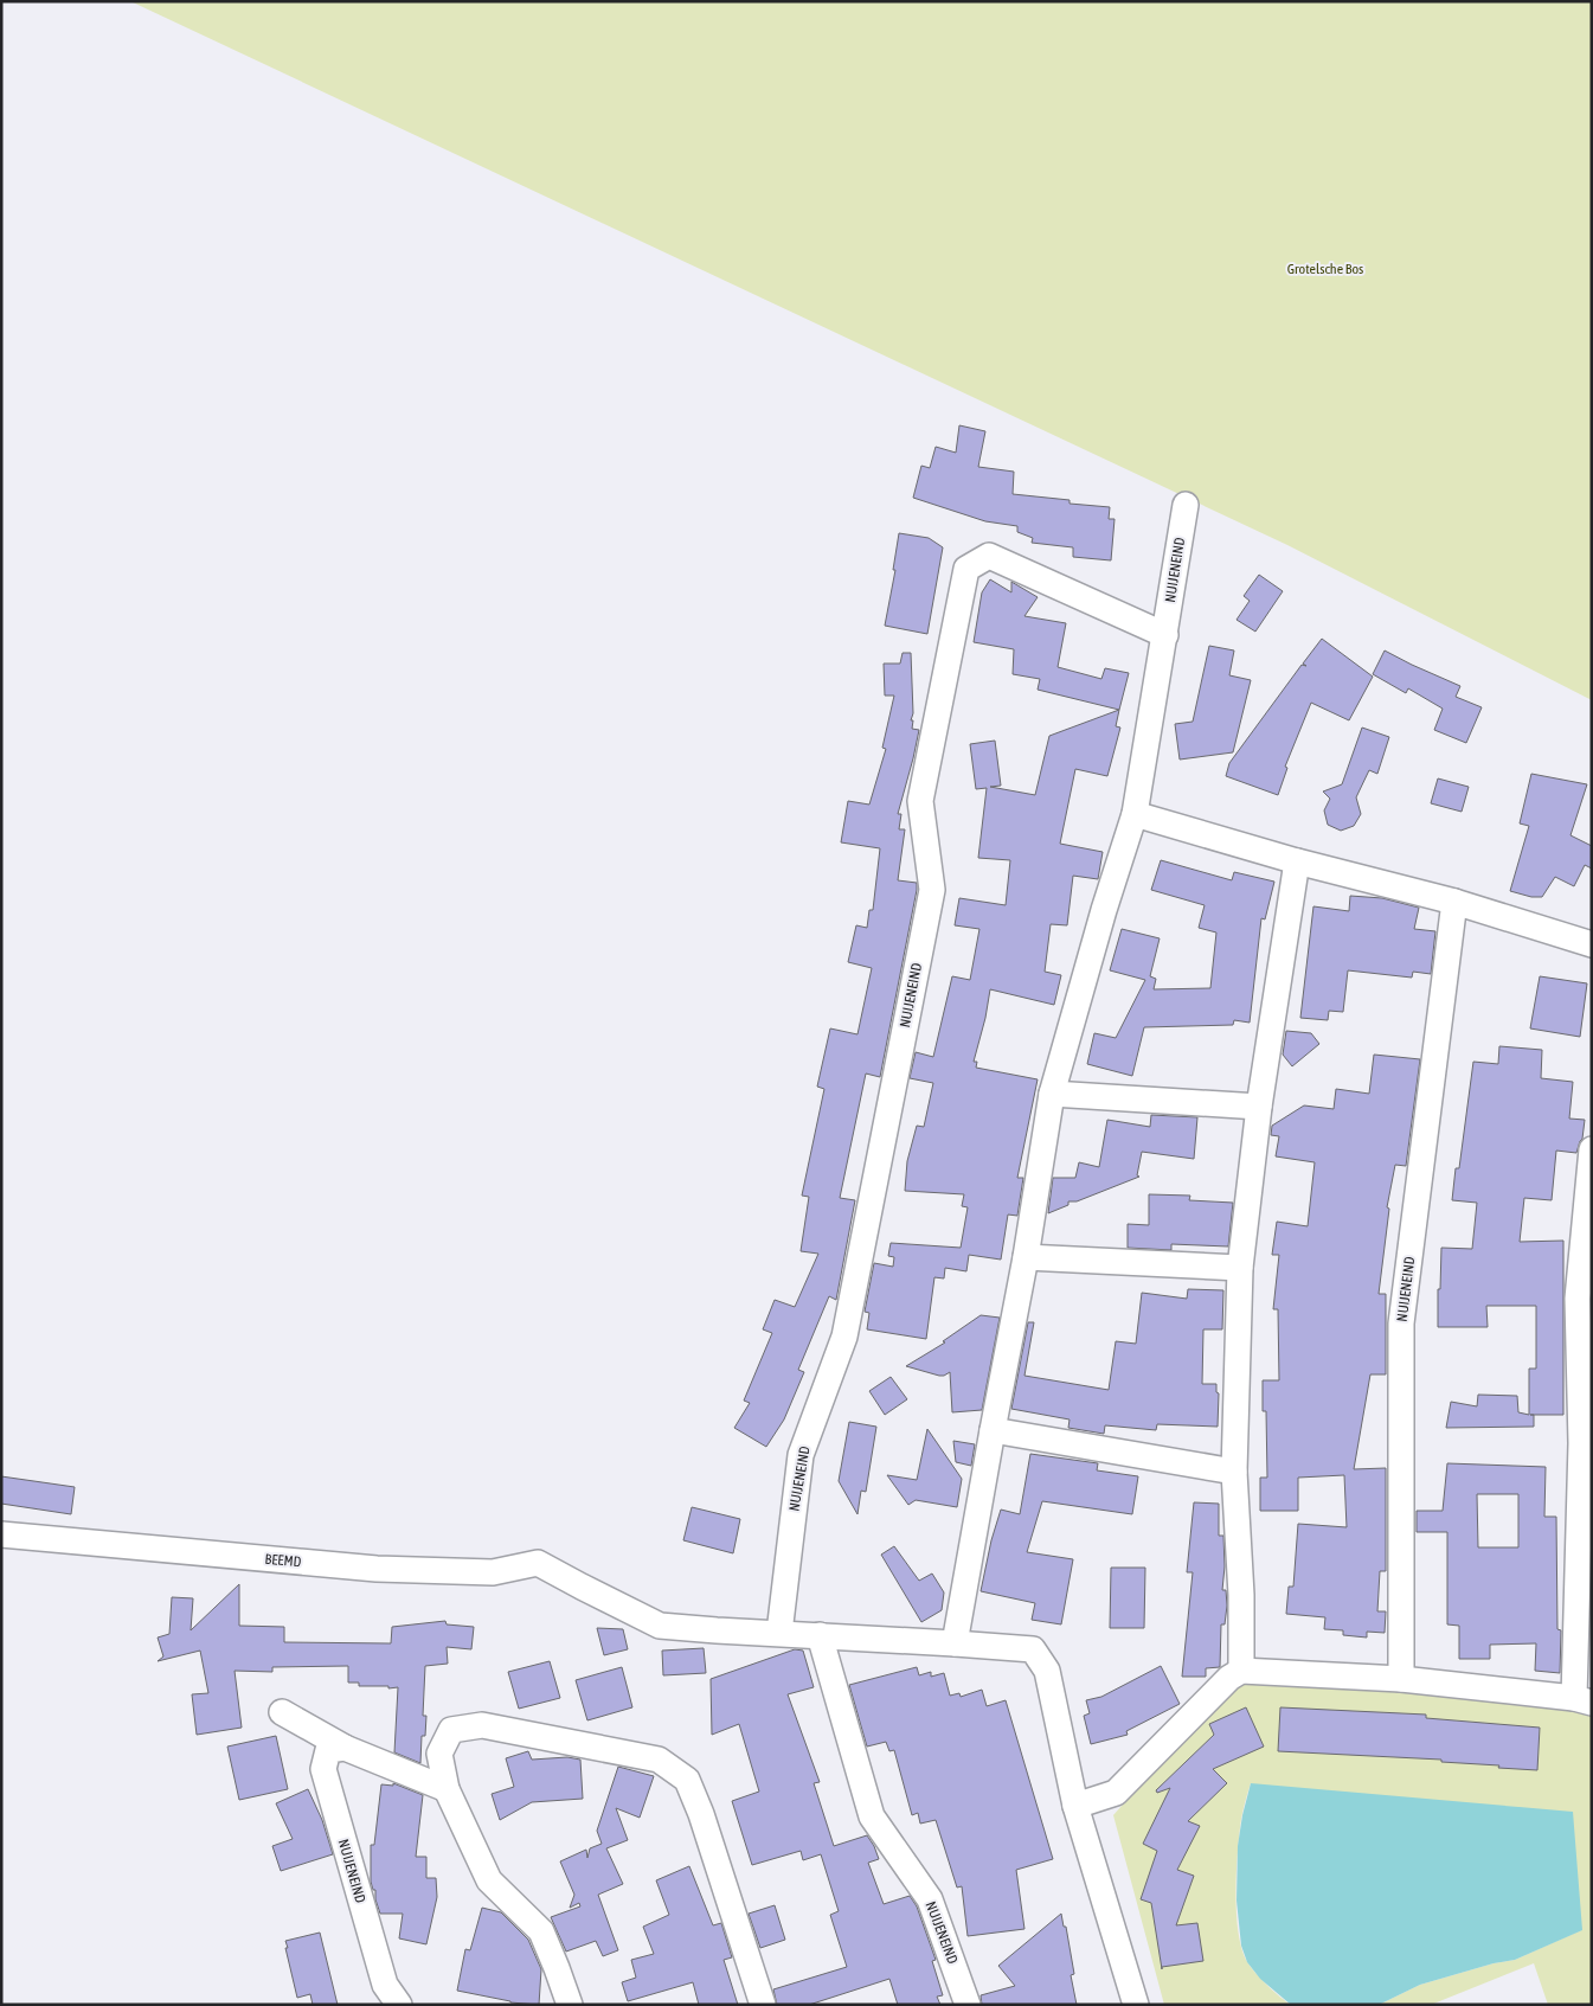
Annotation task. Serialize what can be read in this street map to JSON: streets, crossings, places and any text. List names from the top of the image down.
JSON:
{
  "streets": {
    "street": ["NUIJENEIND", "BEEMD"]
  },
  "crossings": [
    ["NUIJENEIND", "BEEMD"]
  ],
  "parks": ["Grotelsche Bos"]
}
